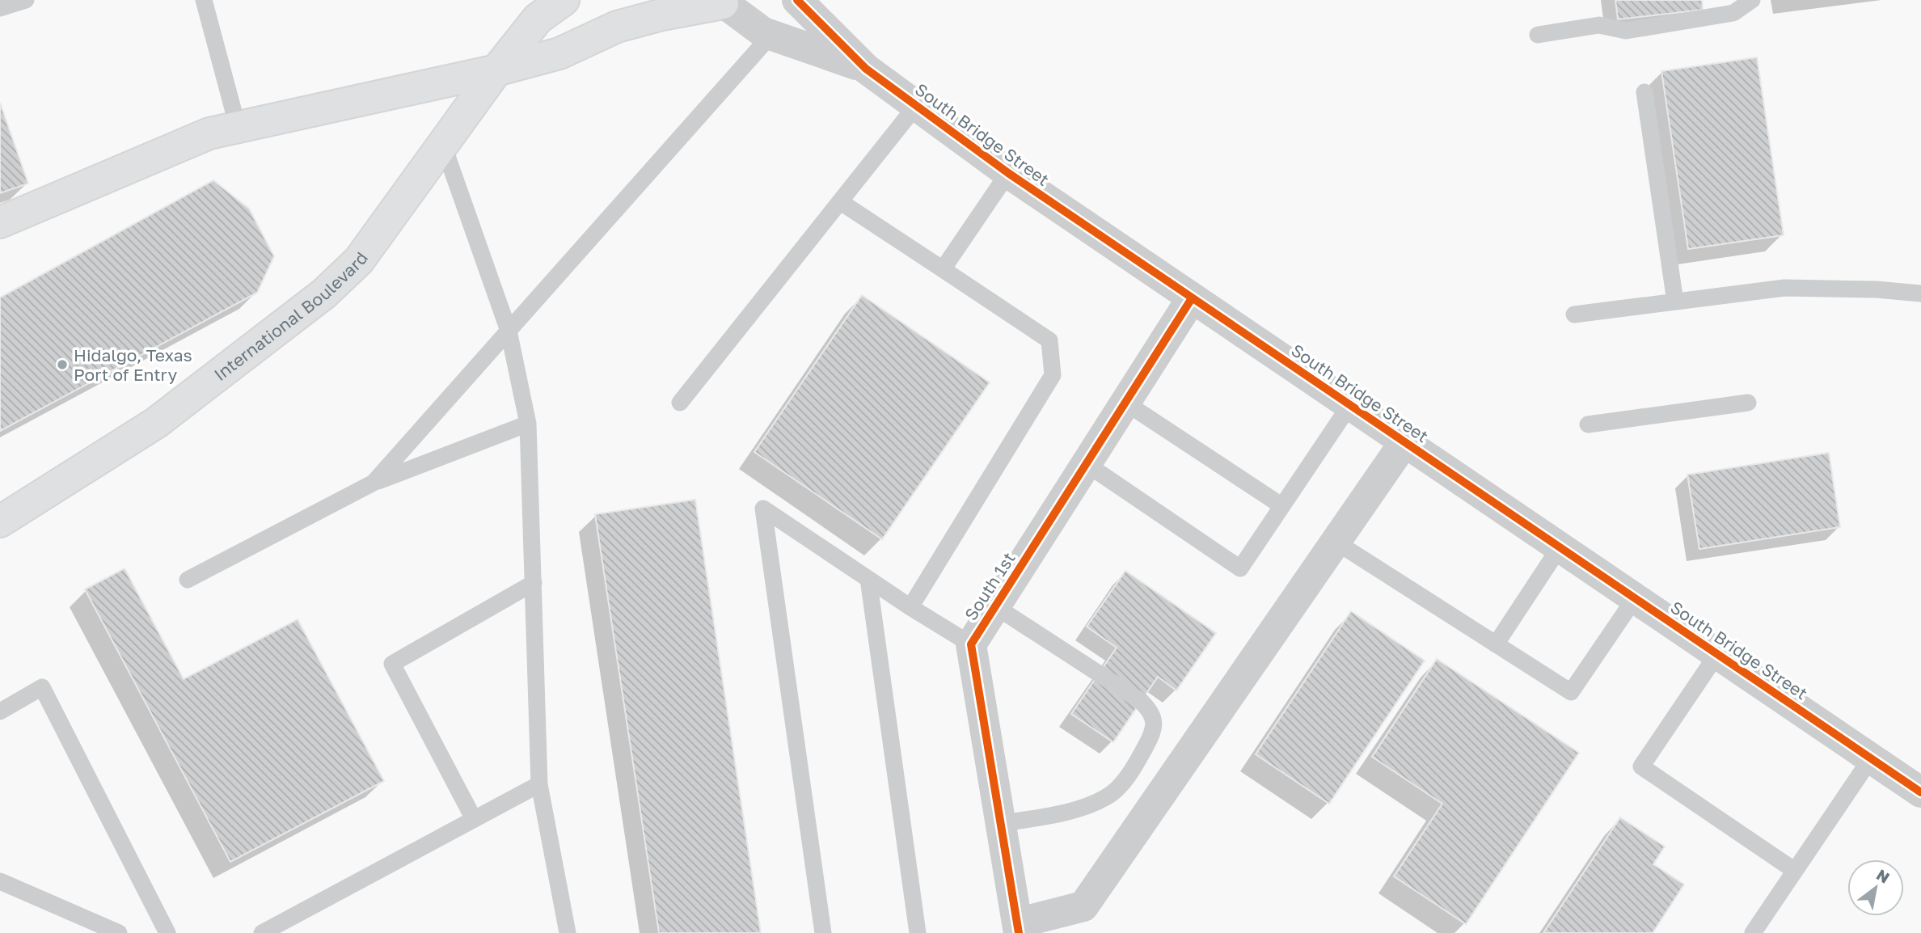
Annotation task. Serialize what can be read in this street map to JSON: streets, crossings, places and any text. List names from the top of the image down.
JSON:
{
  "streets": {
    "main road": ["International Boulevard"],
    "street": ["South Bridge Street", "South 1st"]
  },
  "crossings": [
    ["South Bridge Street", "South 1st"]
  ],
  "places": ["Hidalgo, Texas Port of Entry"],
  "north": "top right"
}
